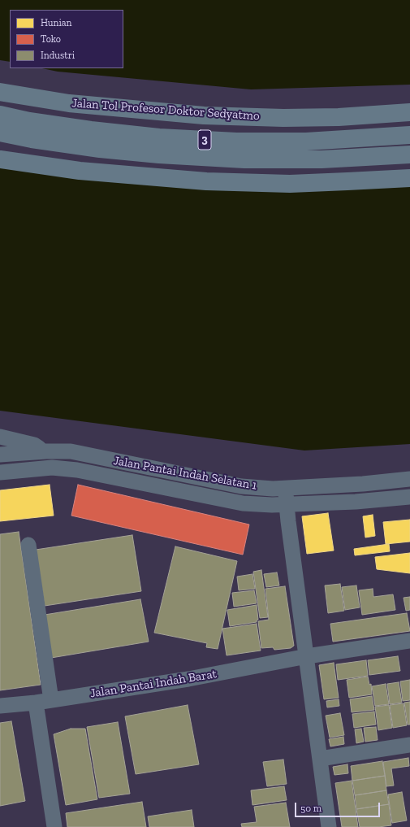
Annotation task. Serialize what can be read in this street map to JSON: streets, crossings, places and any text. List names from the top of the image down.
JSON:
{
  "streets": {
    "highway": ["Jalan Tol Profesor Doktor Sedyatmo", "3"],
    "street": ["Jalan Pantai Indah Selatan 1", "Jalan Pantai Indah Barat"]
  },
  "legend": ["Hunian", "Toko", "Industri"],
  "scale_bar": "50 m"
}
